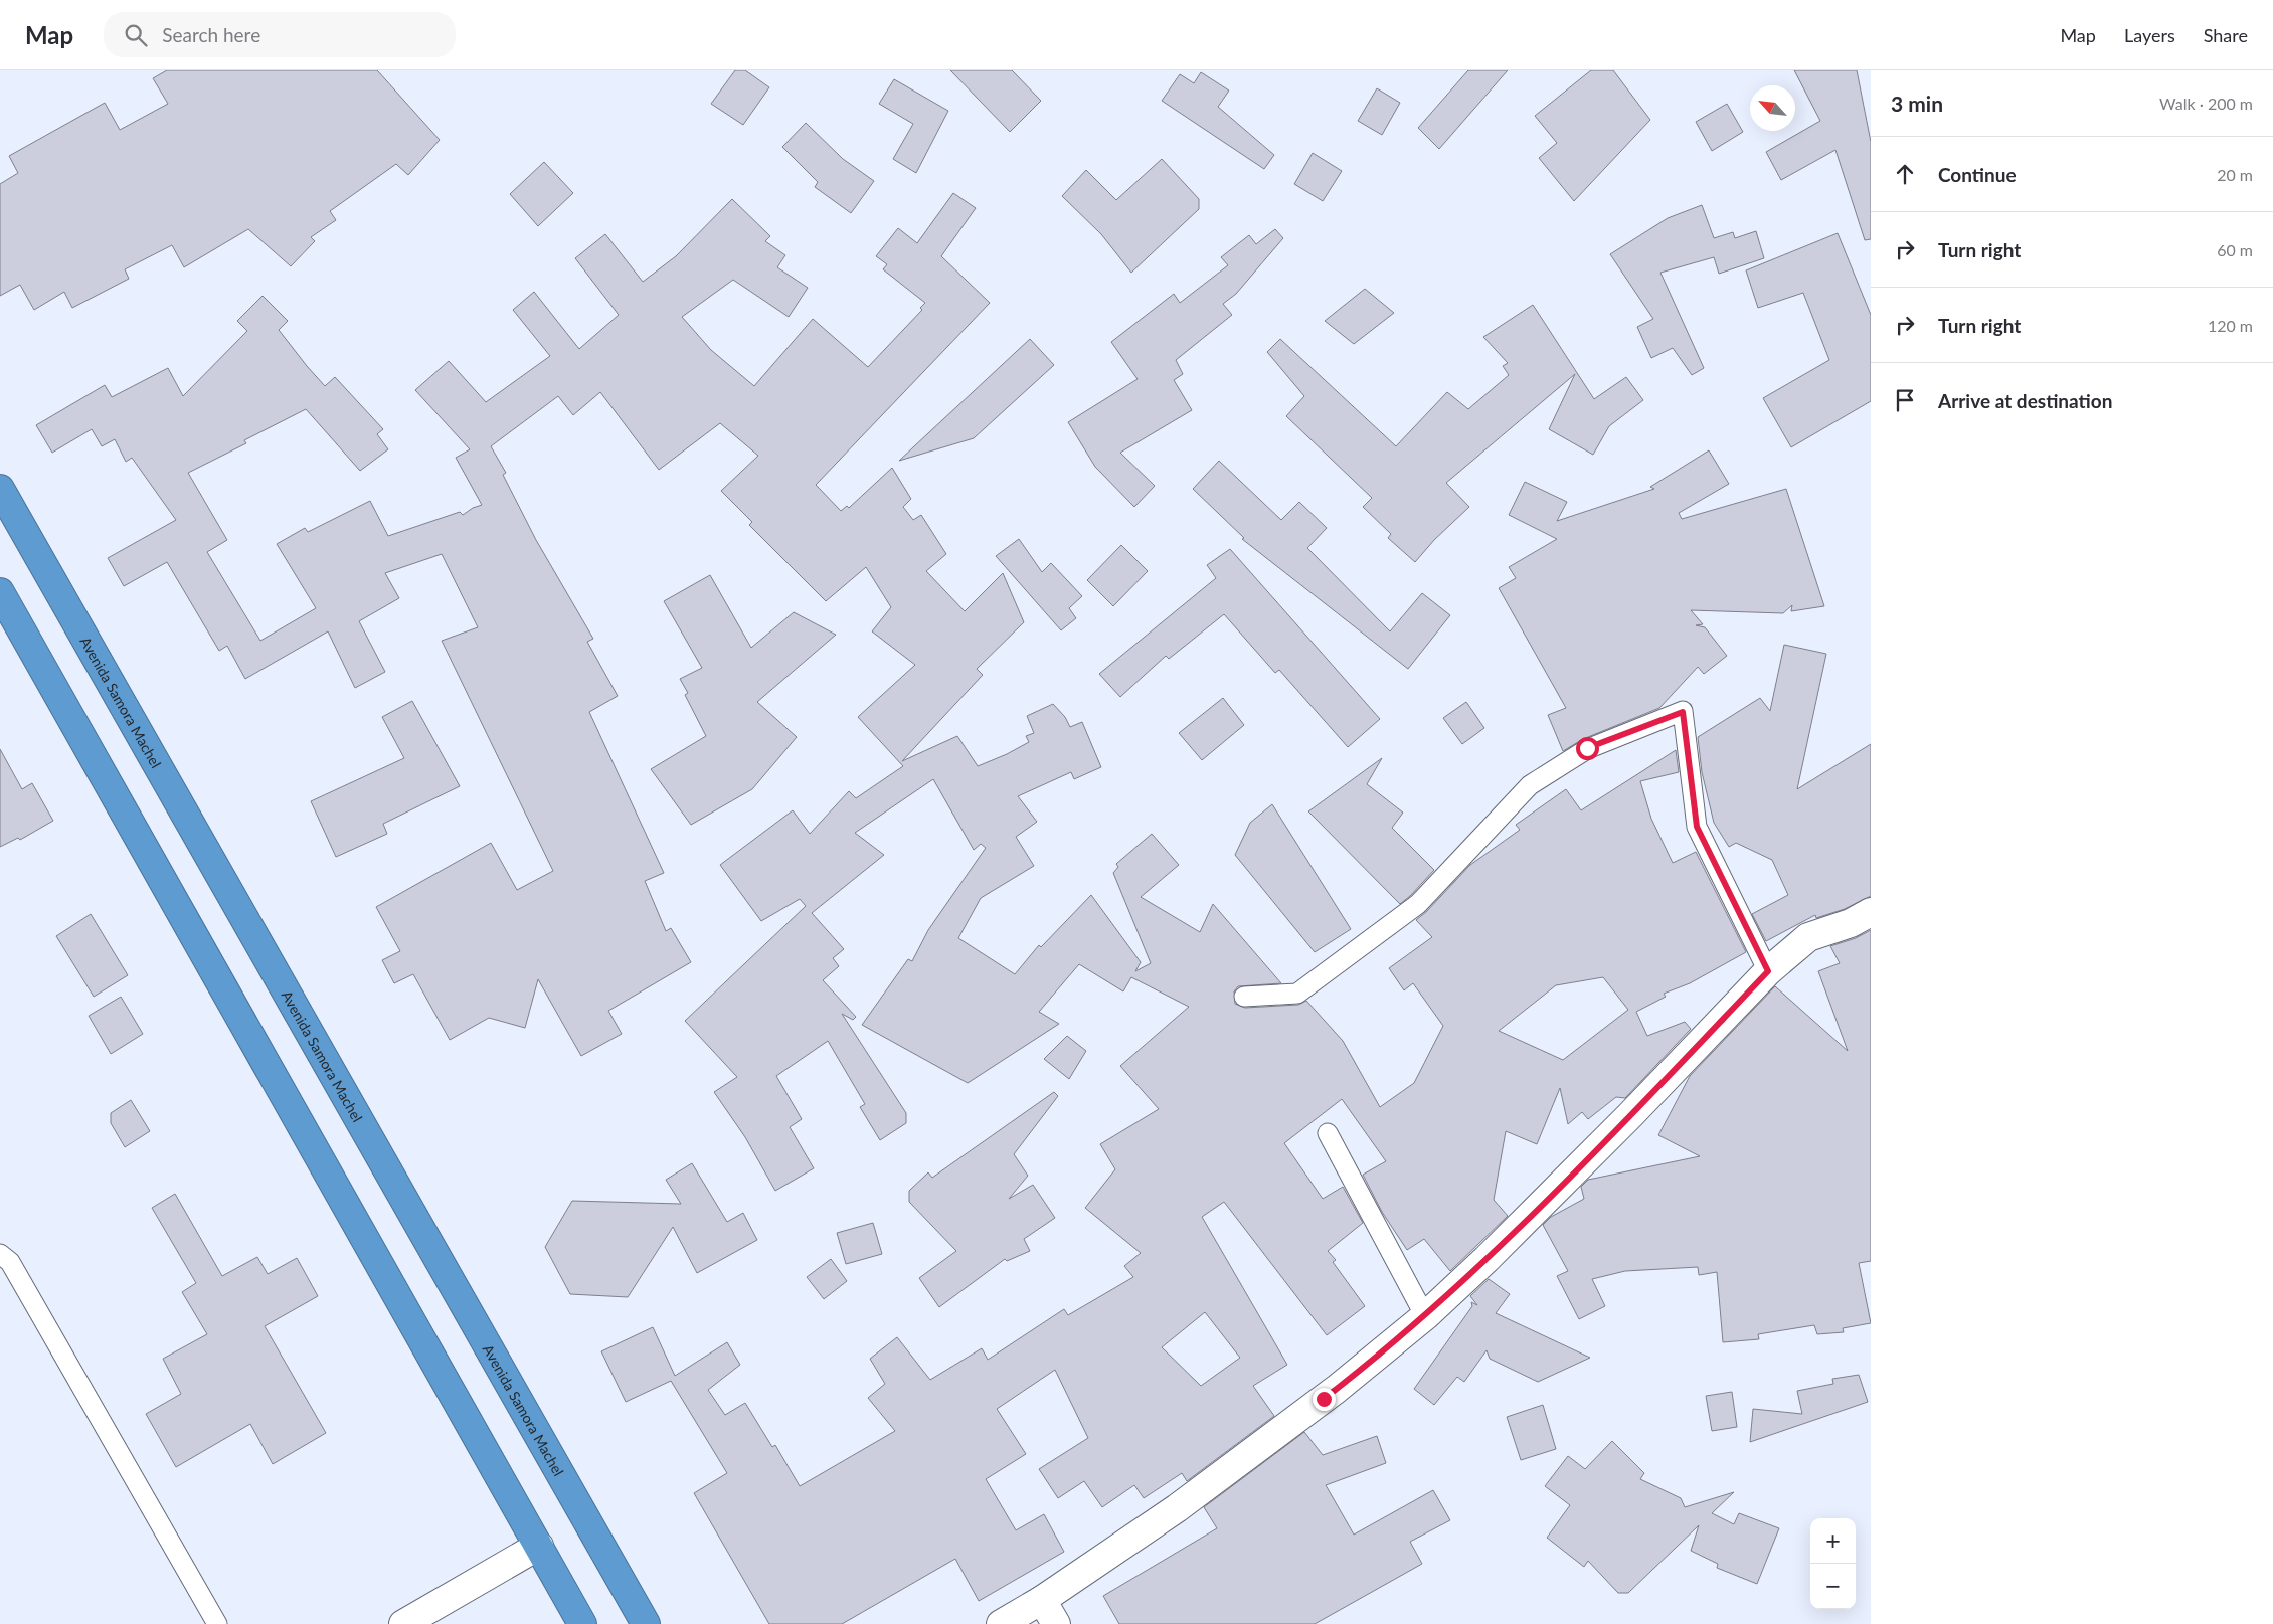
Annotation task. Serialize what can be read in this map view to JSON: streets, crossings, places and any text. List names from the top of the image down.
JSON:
{
  "streets": {
    "highway": ["Avenida Samora Machel"]
  },
  "north": "top left",
  "page": {
    "header": "Map",
    "search": "Search here",
    "nav": ["Map", "Layers", "Share"],
    "heading": ["3 min", "Walk · 200 m"],
    "list": [
      ["Continue", "20 m"],
      ["Turn right", "60 m"],
      ["Turn right", "120 m"],
      "Arrive at destination"
    ],
    "map_buttons": ["+", "−"]
  }
}
